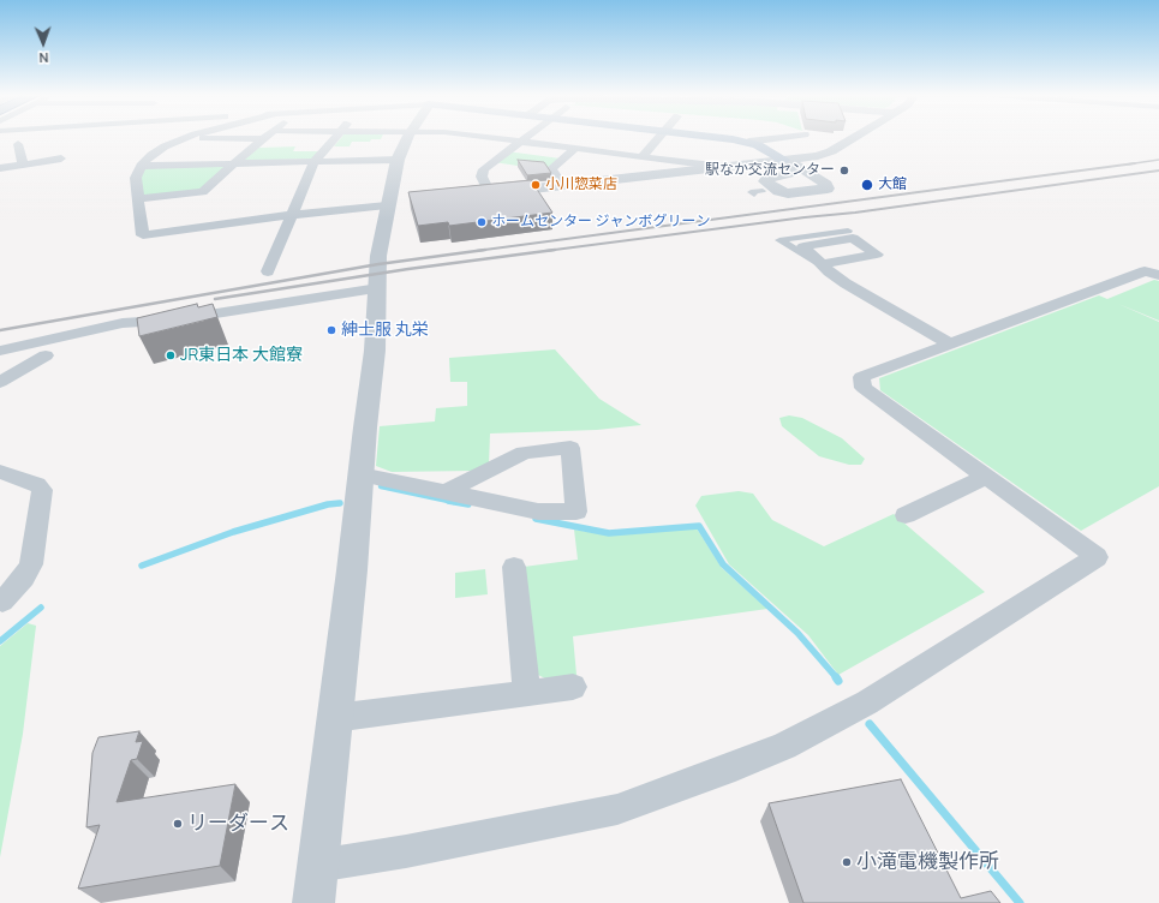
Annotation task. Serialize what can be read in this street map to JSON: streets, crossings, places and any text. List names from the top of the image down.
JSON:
{
  "places": [
    "駅なか交流センター",
    "小川惣菜店",
    "大館",
    "ホームセンター ジャンボグリーン",
    "紳士服 丸栄",
    "JR東日本 大館寮",
    "リーダース",
    "小滝電機製作所"
  ],
  "north": "bottom"
}
